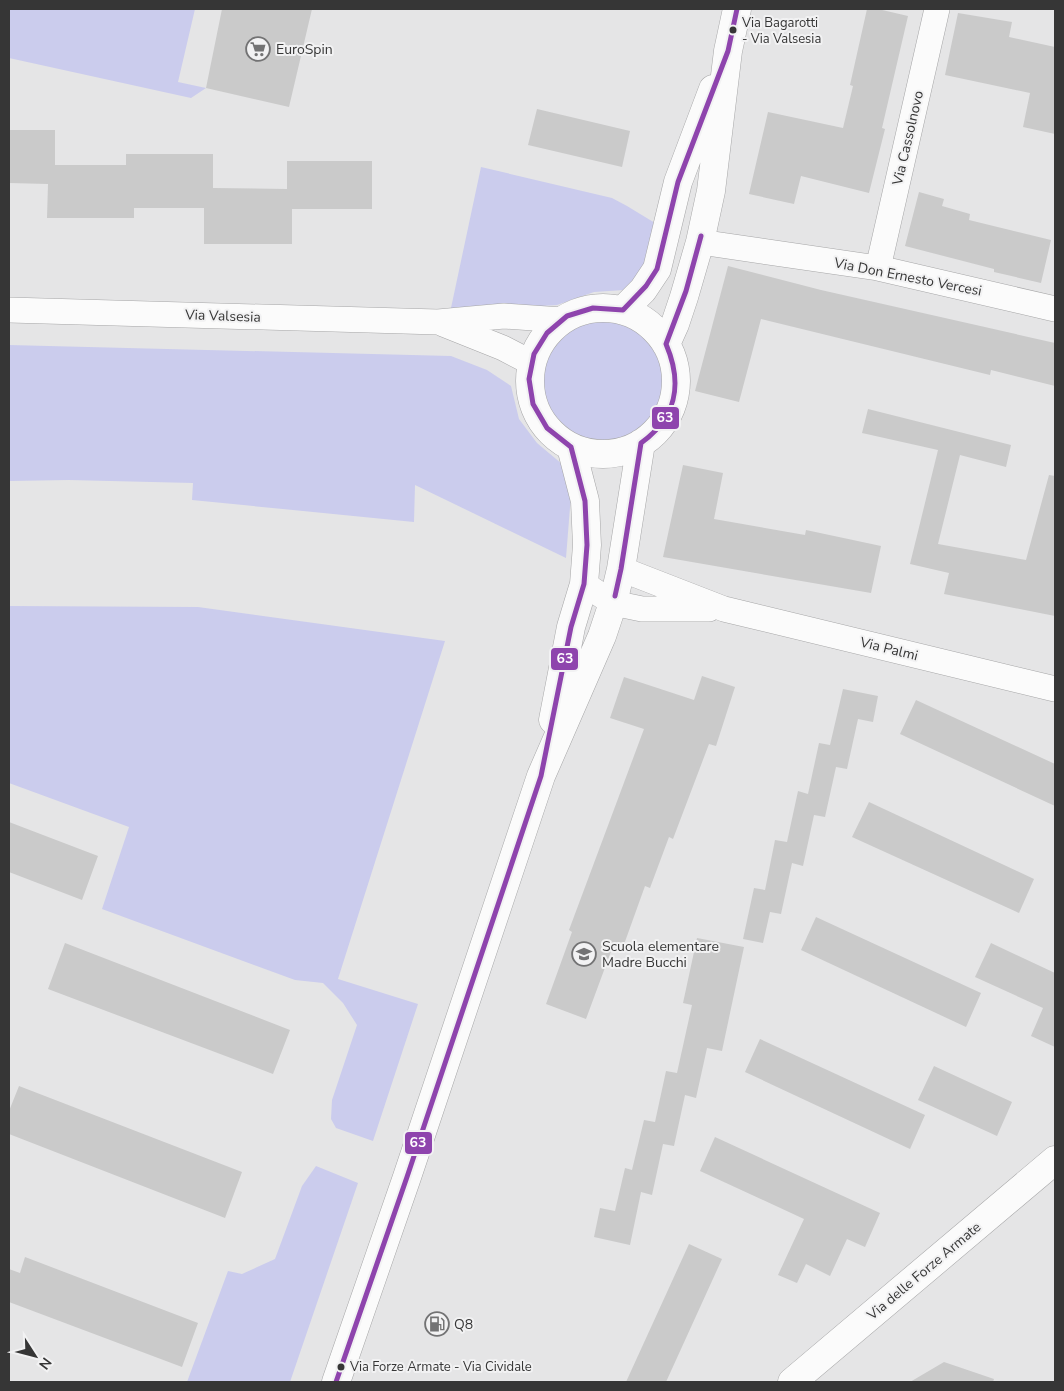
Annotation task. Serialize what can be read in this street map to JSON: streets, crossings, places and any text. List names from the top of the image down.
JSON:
{
  "streets": {
    "street": [
      "Via Cassolnovo",
      "Via Don Ernesto Vercesi",
      "Via Valsesia",
      "Via Palmi",
      "Via delle Forze Armate"
    ]
  },
  "crossings": [
    ["Via Cassolnovo", "Via Don Ernesto Vercesi"]
  ],
  "places": {
    "other": ["Via Bagarotti - Via Valsesia", "Via Forze Armate - Via Cividale"],
    "supermarket": ["EuroSpin"],
    "school or university": ["Scuola elementare Madre Bucchi"],
    "fuel station": ["Q8"]
  },
  "lines": ["transit line 63"],
  "north": "bottom right"
}
